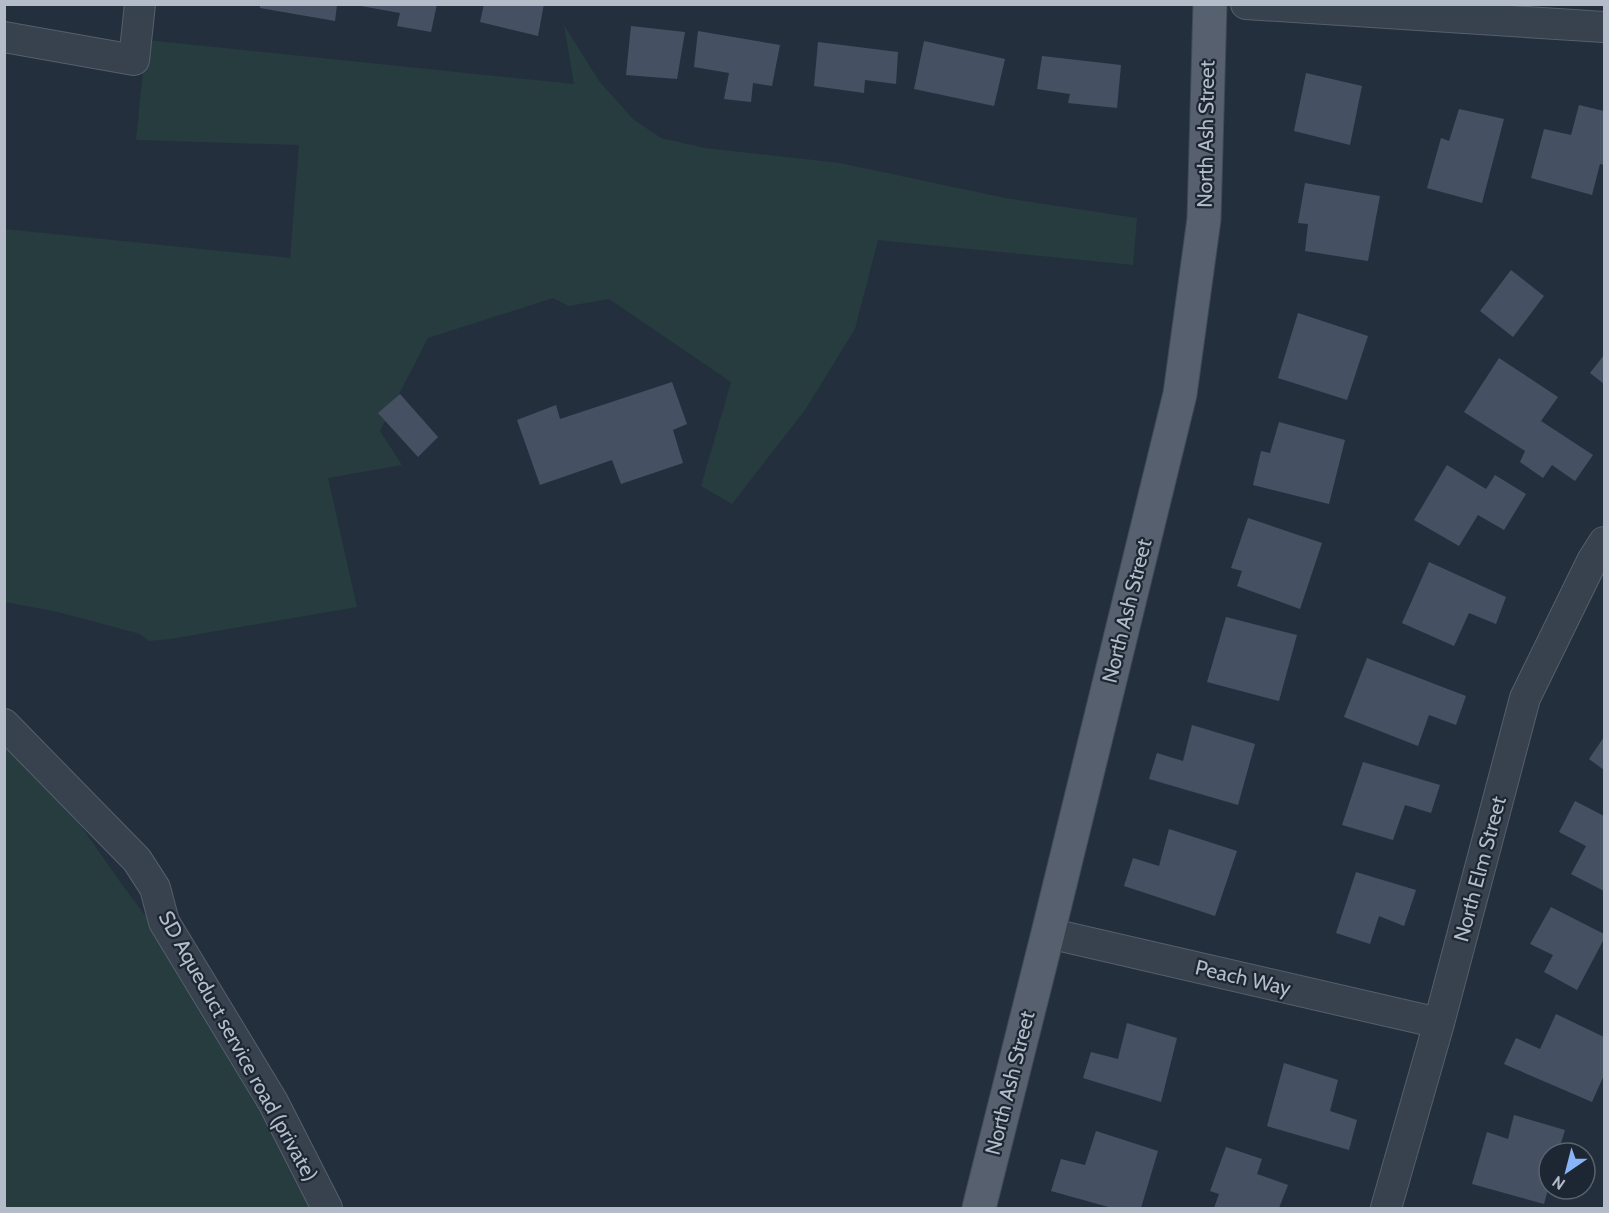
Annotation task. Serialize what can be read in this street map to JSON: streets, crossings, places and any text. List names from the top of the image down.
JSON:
{
  "streets": {
    "main road": ["North Ash Street"],
    "street": ["North Elm Street", "Peach Way", "SD Aqueduct service road (private)"]
  },
  "crossings": [
    ["North Ash Street", "Peach Way"],
    ["North Elm Street", "Peach Way"]
  ],
  "north": "bottom left"
}
